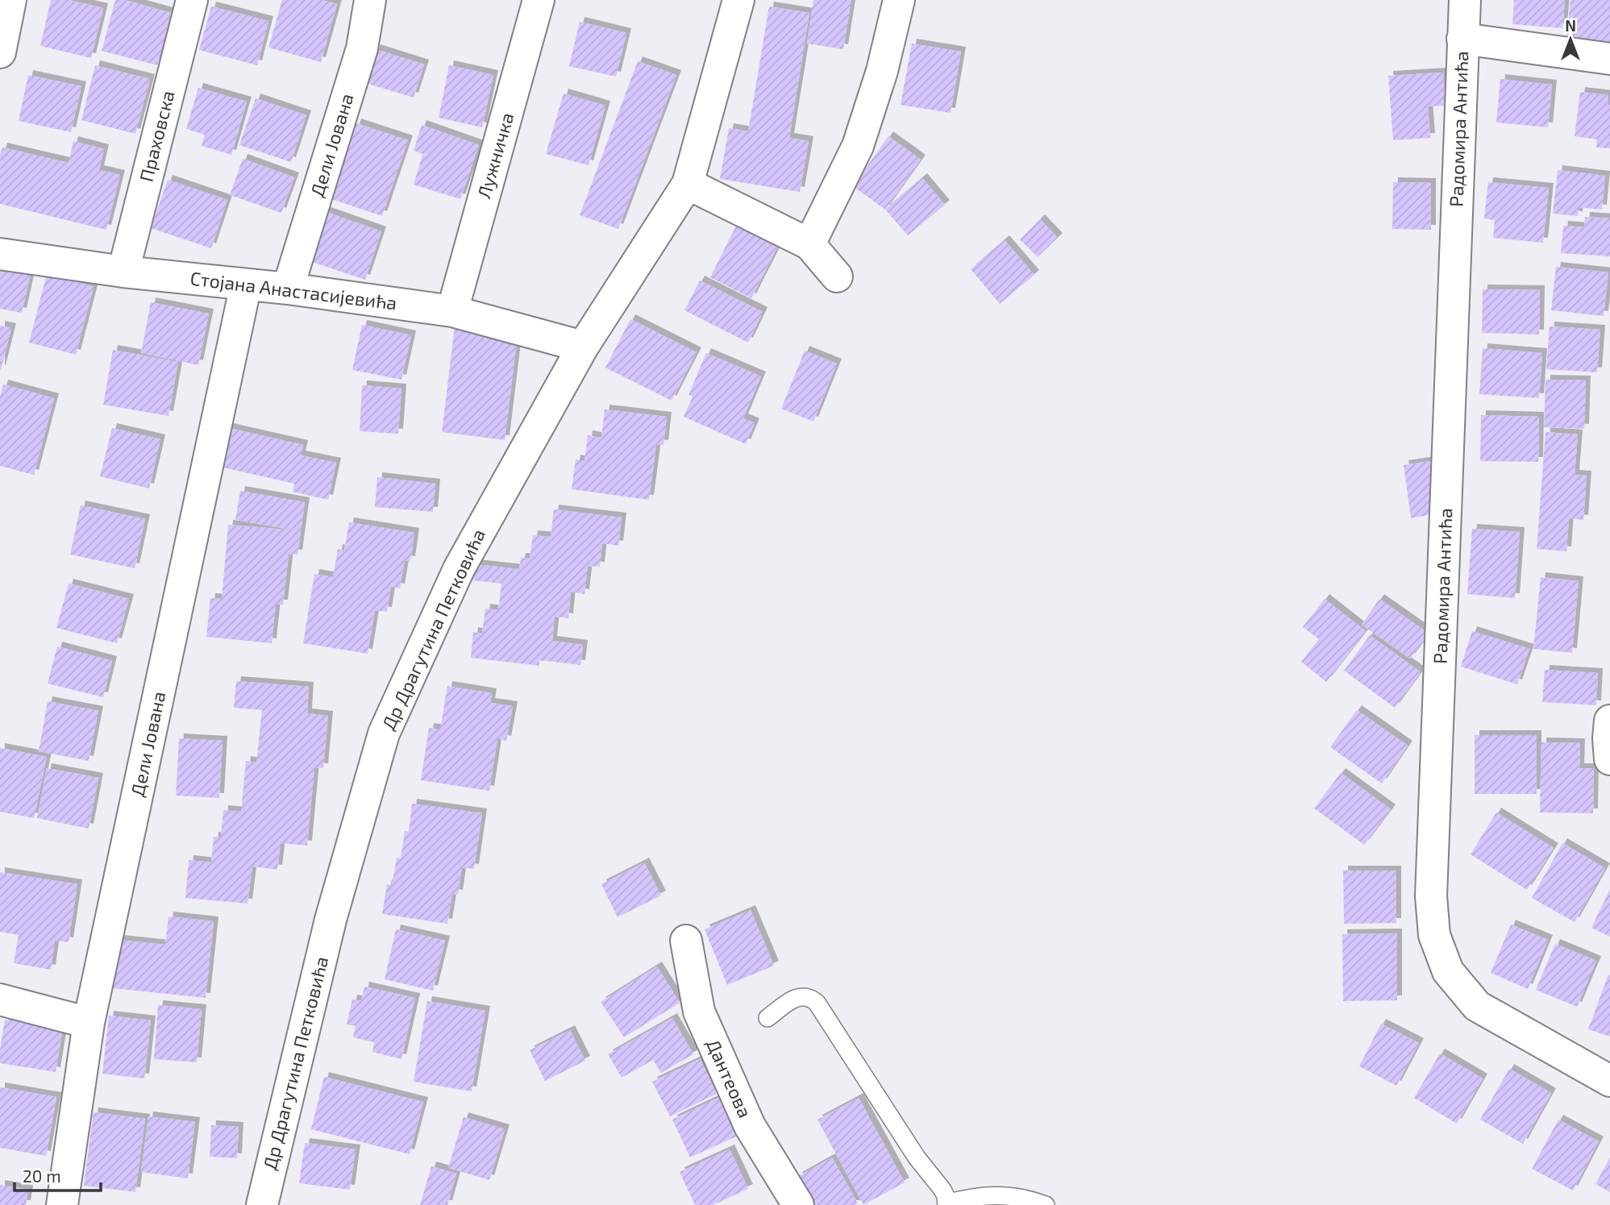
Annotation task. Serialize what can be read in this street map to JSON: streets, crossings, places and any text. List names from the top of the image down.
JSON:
{
  "streets": {
    "street": [
      "Радомира Антића",
      "Праховска",
      "Дели Јована",
      "Лужничка",
      "Стојана Анастасијевића",
      "Др Драгутина Петковића",
      "Дантеова"
    ]
  },
  "crossings": [
    ["Праховска", "Стојана Анастасијевића"],
    ["Дели Јована", "Стојана Анастасијевића"],
    ["Лужничка", "Стојана Анастасијевића"],
    ["Стојана Анастасијевића", "Др Драгутина Петковића"]
  ],
  "scale_bar": "20 m",
  "north": "top"
}
